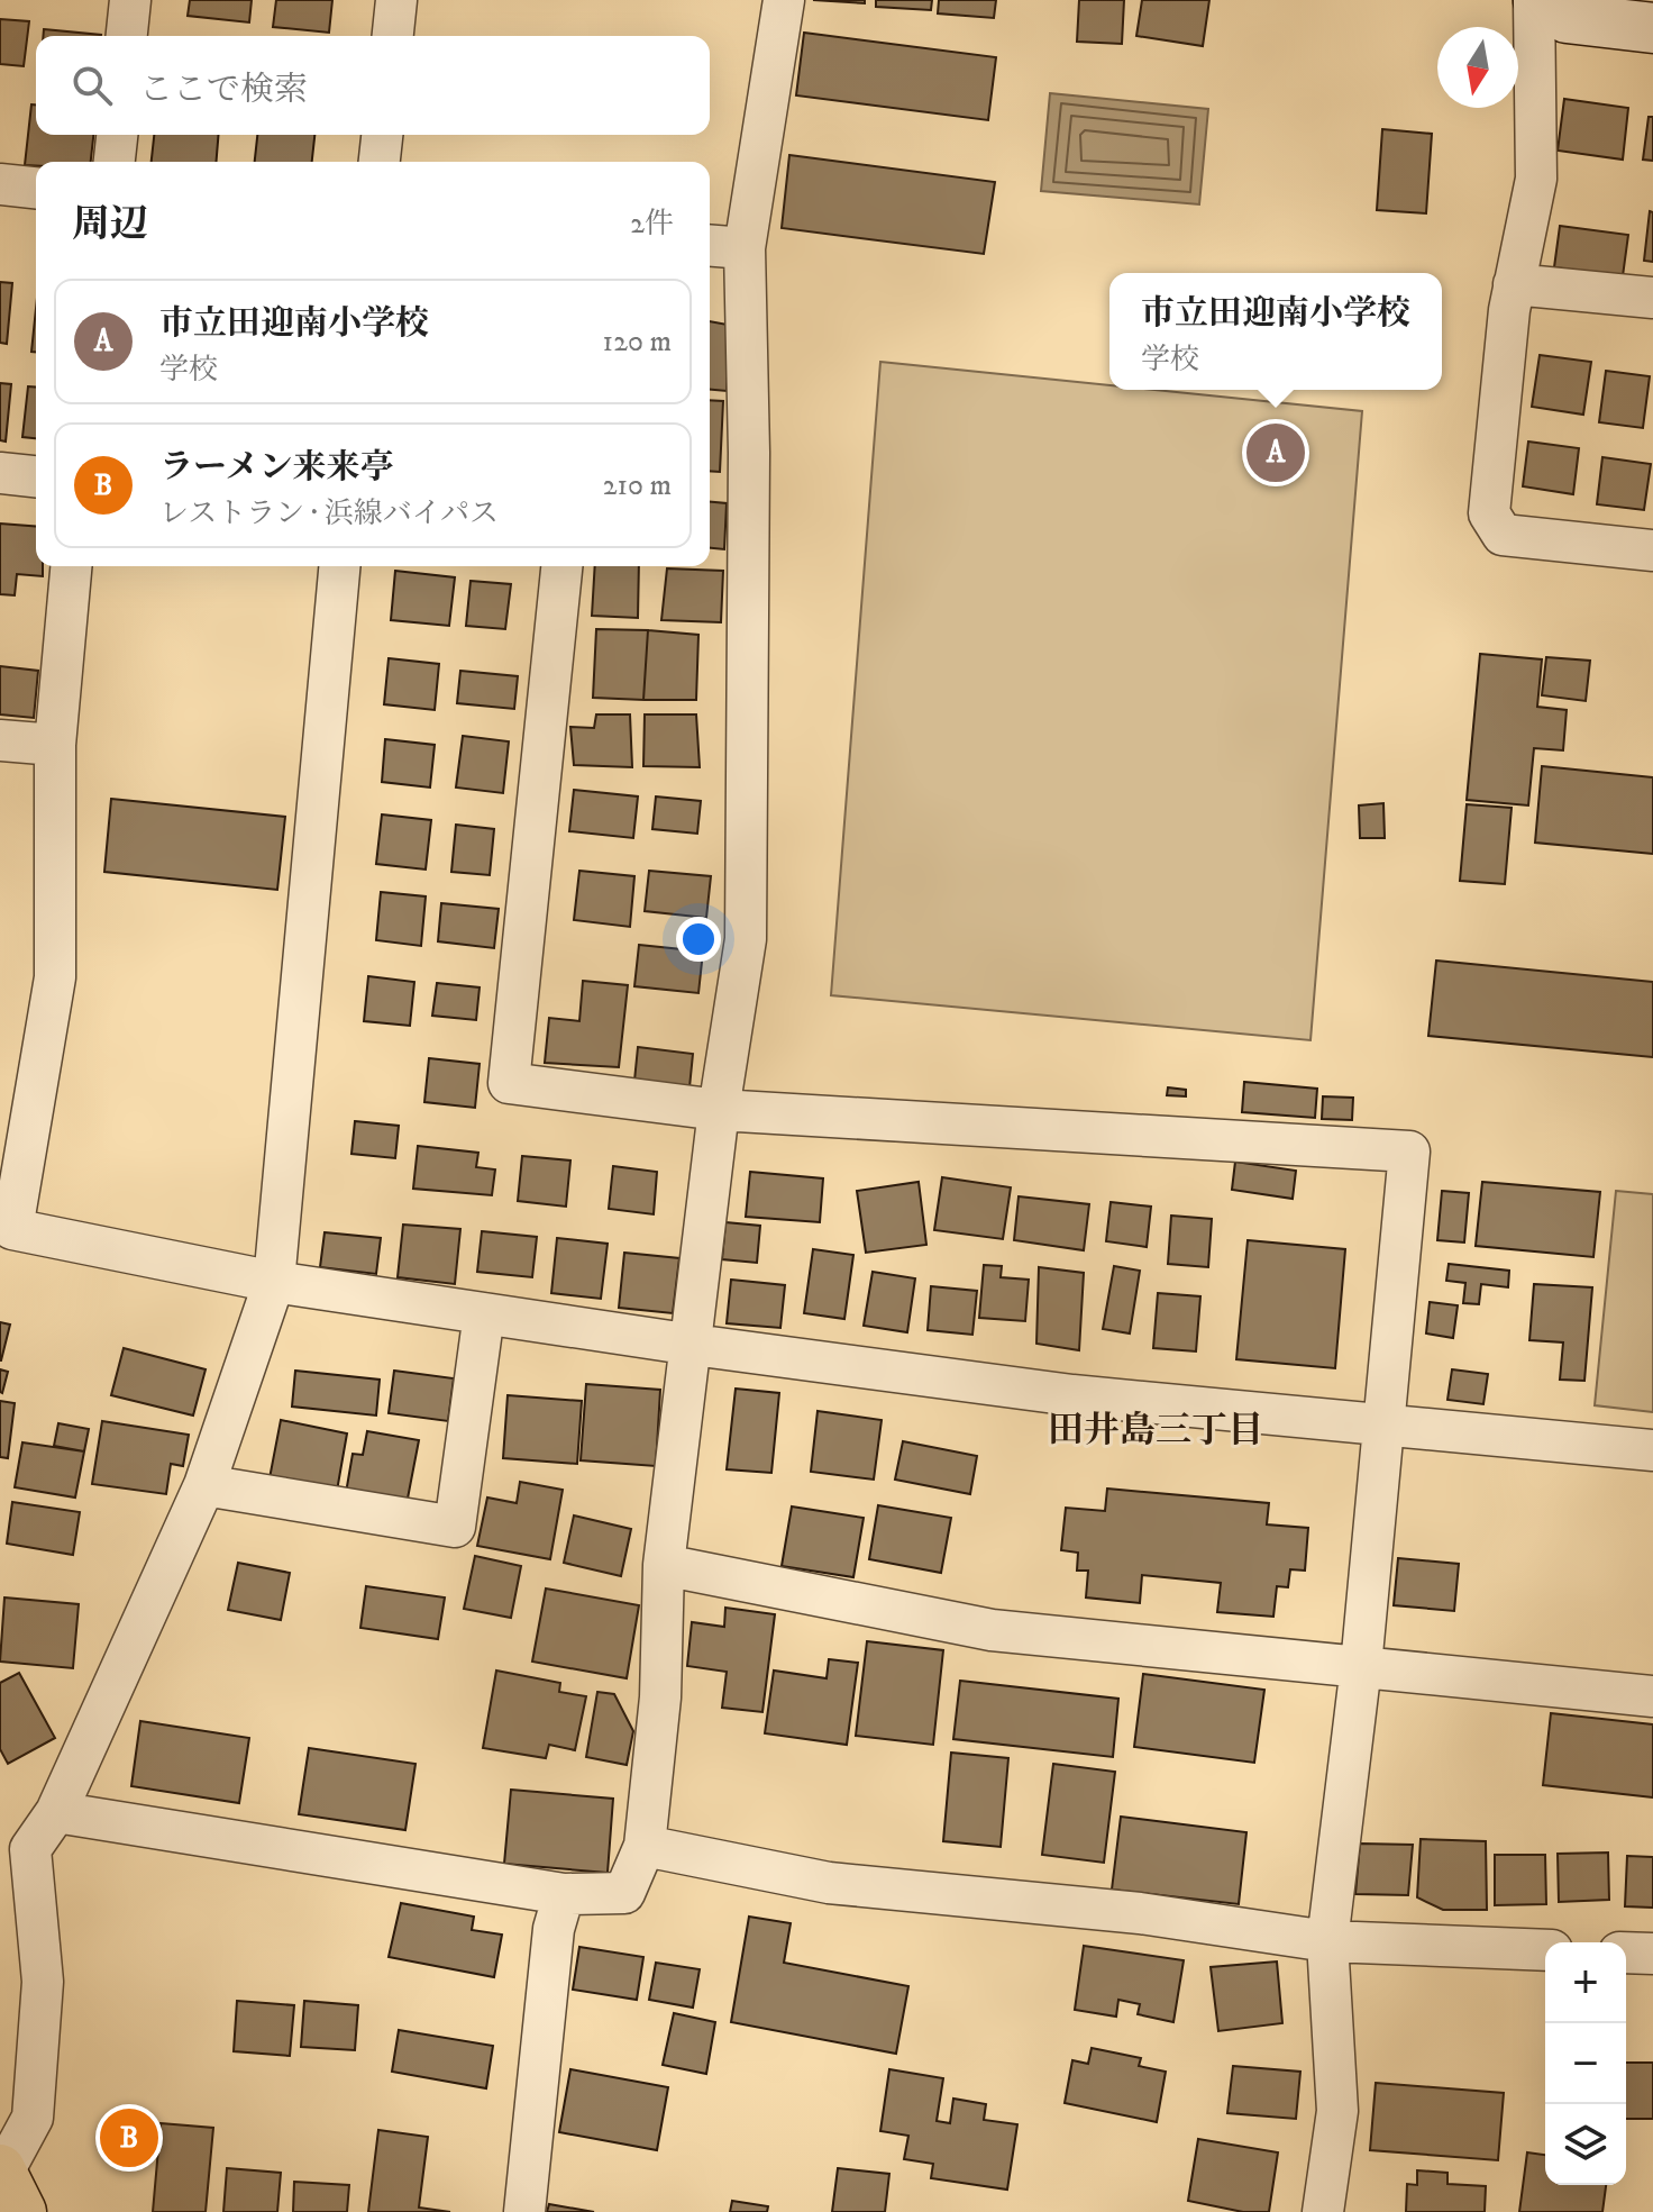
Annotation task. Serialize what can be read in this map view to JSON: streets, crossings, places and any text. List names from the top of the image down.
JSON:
{
  "districts": ["田井島三丁目"],
  "north": "bottom",
  "page": {
    "search": "ここで検索",
    "heading": ["周辺", "2件"],
    "popup": ["市立田迎南小学校", "学校"],
    "list": [
      {
        "mark": "A",
        "name": "市立田迎南小学校",
        "note": "学校",
        "value": "120 m"
      },
      {
        "mark": "B",
        "name": "ラーメン来来亭",
        "note": "レストラン · 浜線バイパス",
        "value": "210 m"
      }
    ],
    "pins": ["A", "B"],
    "map_buttons": ["+", "−"]
  }
}
